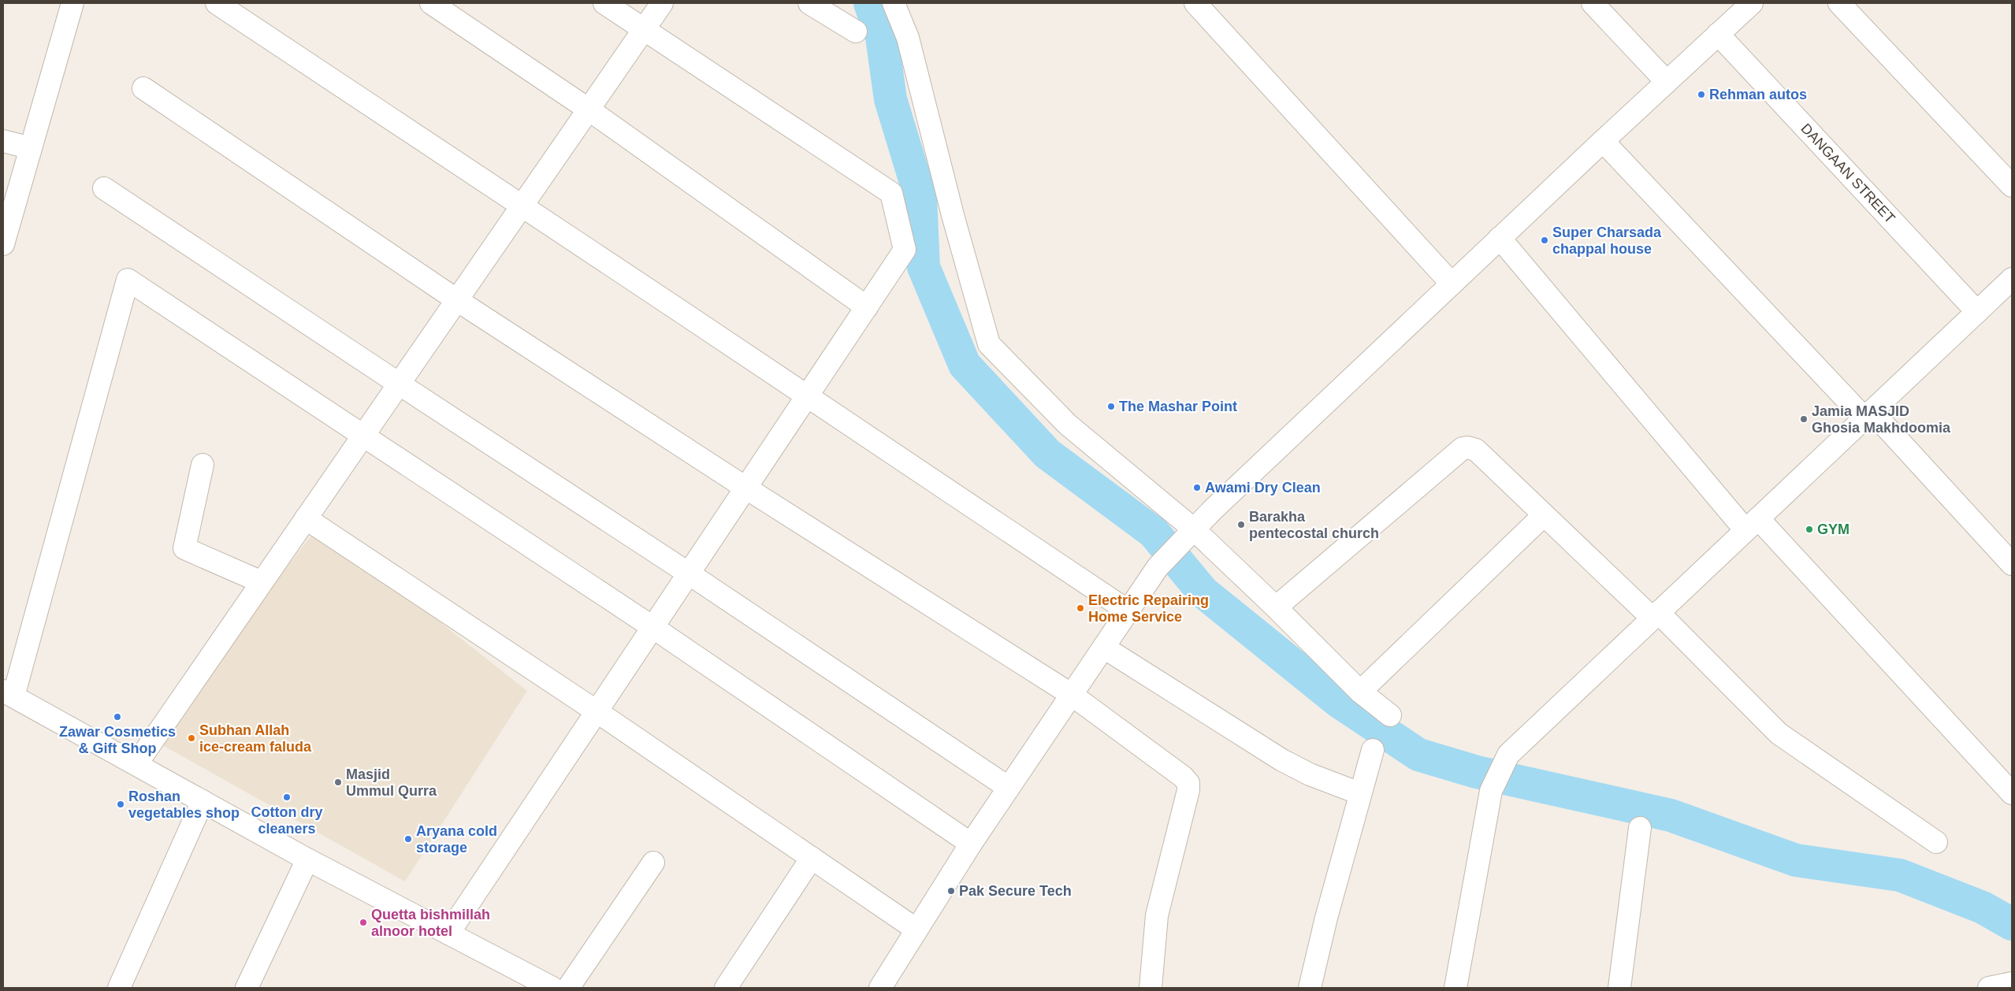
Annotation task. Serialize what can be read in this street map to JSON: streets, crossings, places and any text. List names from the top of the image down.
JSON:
{
  "streets": {
    "street": ["DANGAAN STREET"]
  },
  "places": [
    "Rehman autos",
    "Super Charsada chappal house",
    "The Mashar Point",
    "Jamia MASJID Ghosia Makhdoomia",
    "Awami Dry Clean",
    "Barakha pentecostal church",
    "GYM",
    "Electric Repairing Home Service",
    "Zawar Cosmetics & Gift Shop",
    "Subhan Allah ice-cream faluda",
    "Masjid Ummul Qurra",
    "Cotton dry cleaners",
    "Roshan vegetables shop",
    "Aryana cold storage",
    "Pak Secure Tech",
    "Quetta bishmillah alnoor hotel"
  ]
}
